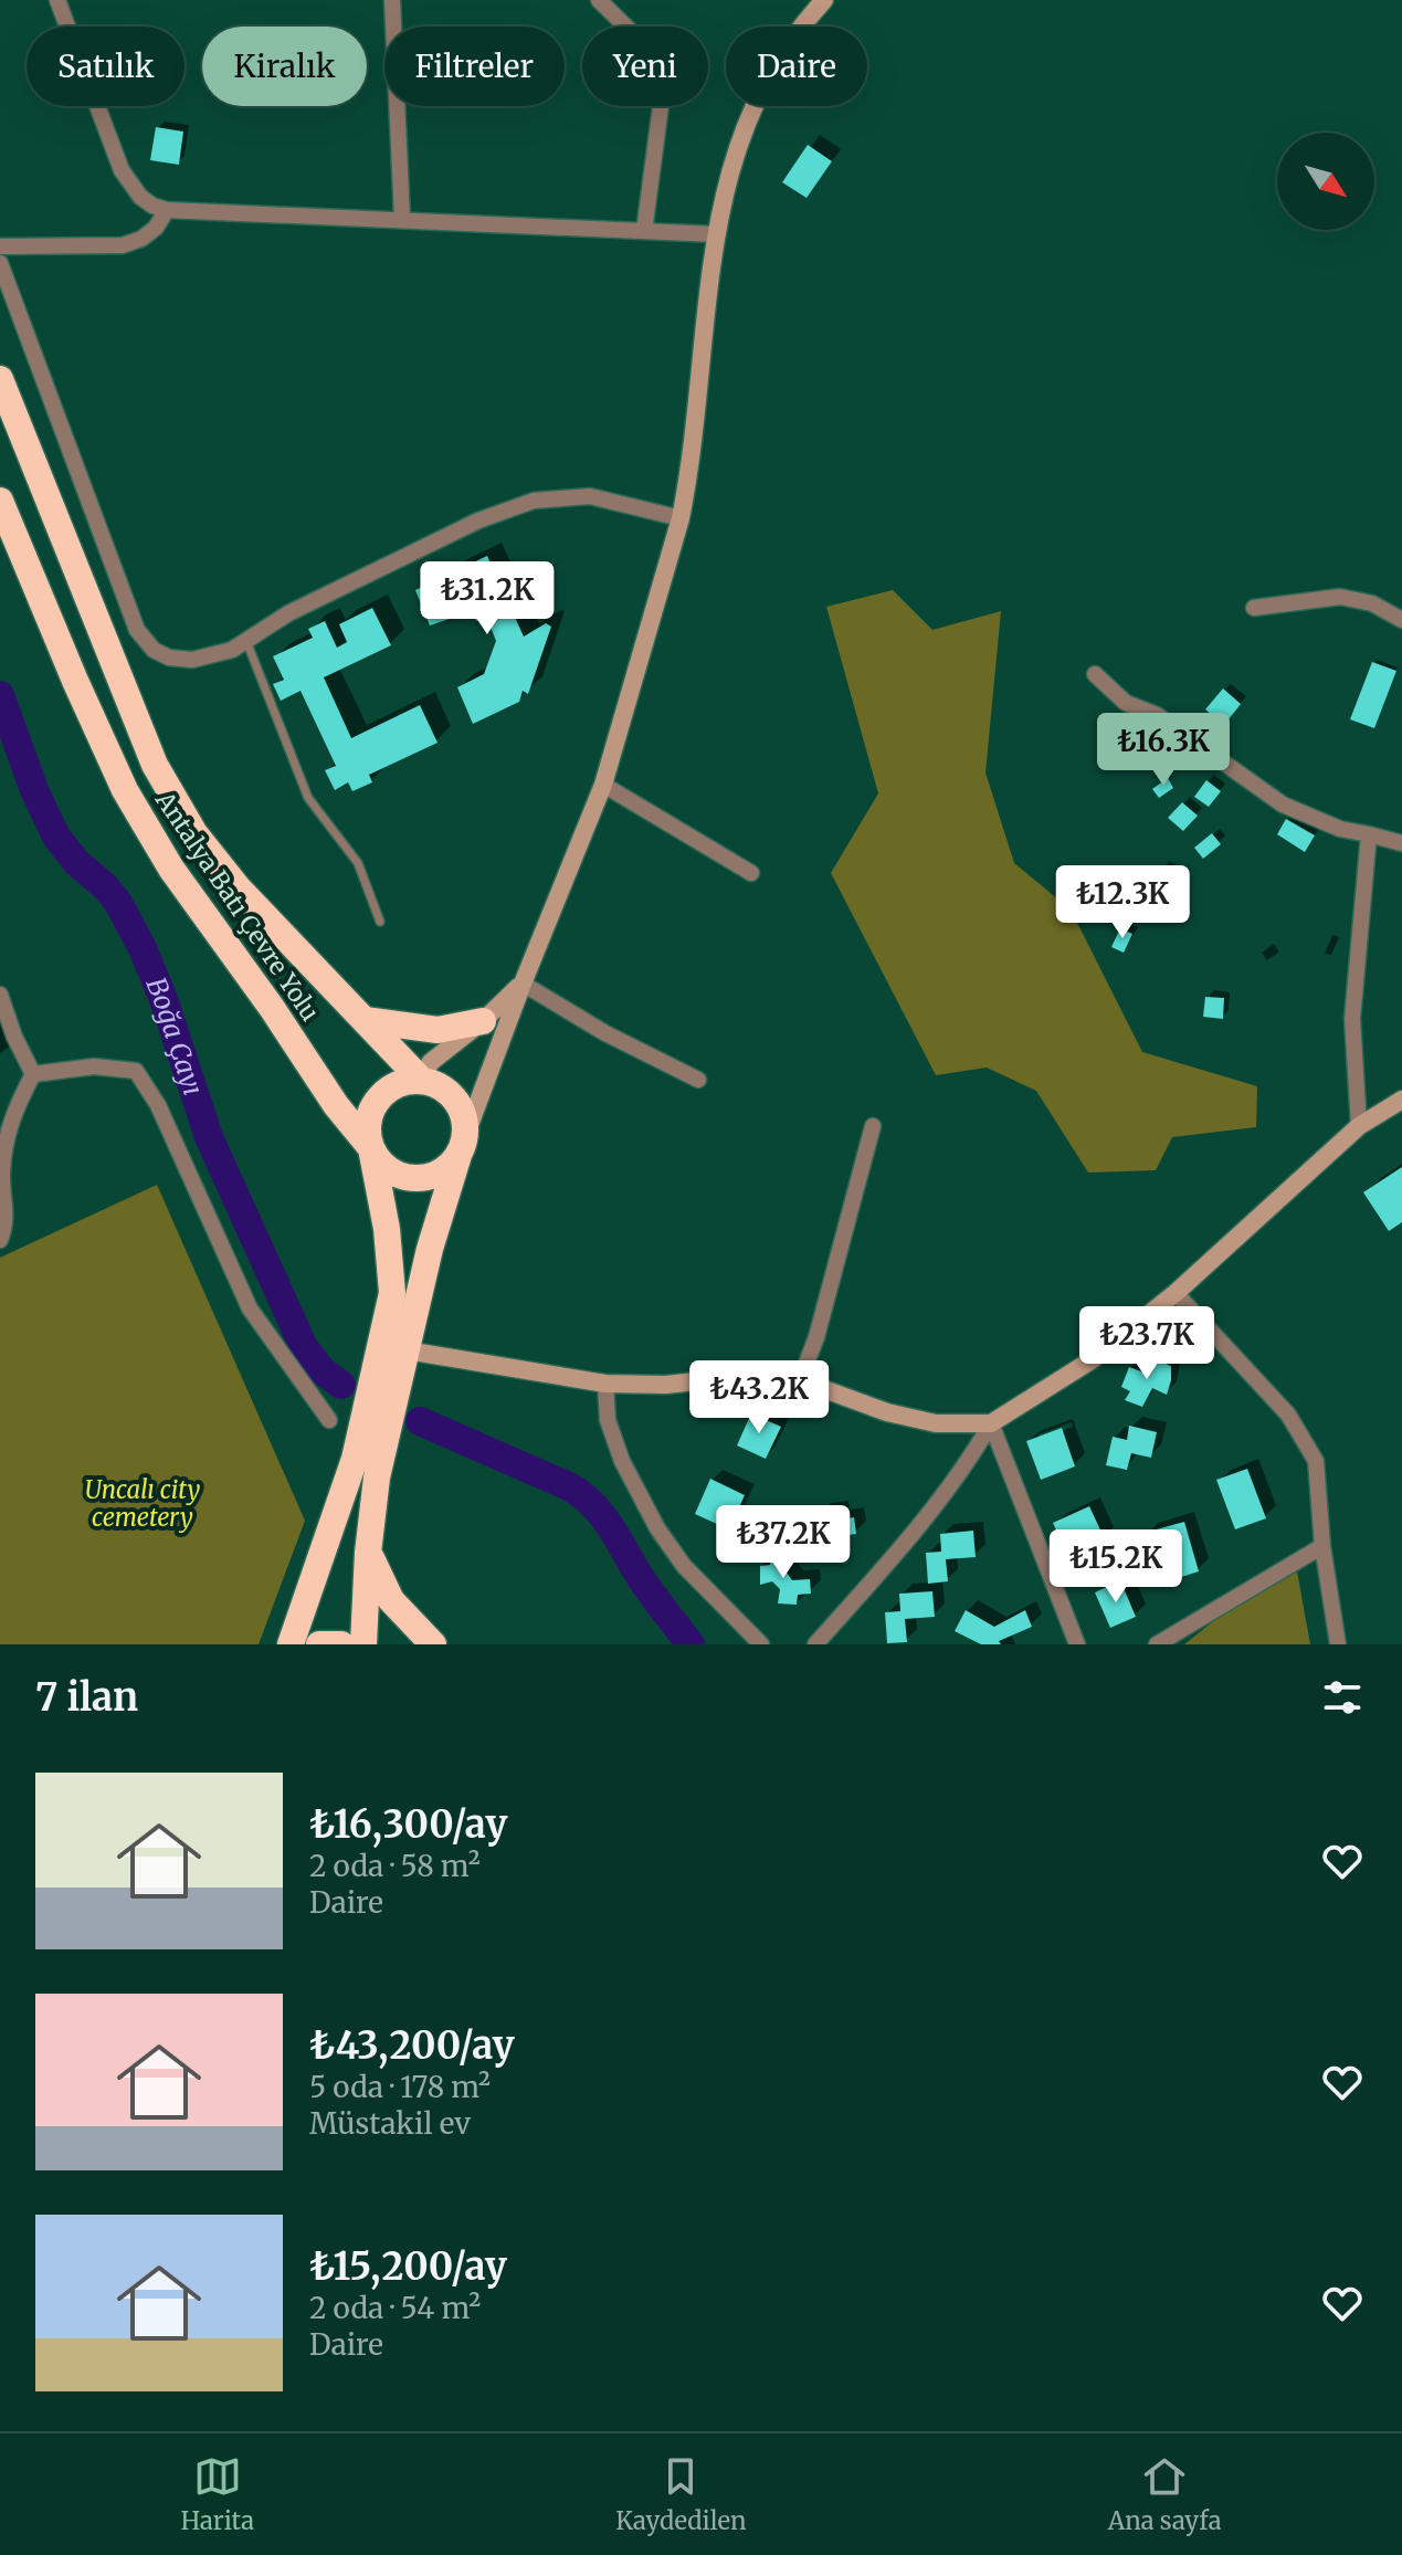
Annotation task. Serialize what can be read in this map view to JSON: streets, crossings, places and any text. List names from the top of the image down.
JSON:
{
  "streets": {
    "highway": ["Antalya Batı Çevre Yolu"]
  },
  "water": ["Boğa Çayı"],
  "parks": ["Uncalı city cemetery"],
  "north": "bottom right",
  "page": {
    "chip": [
      "Satılık",
      "Kiralık",
      "Filtreler",
      "Yeni",
      "Daire"
    ],
    "price": [
      "₺31.2K",
      "₺16.3K",
      "₺12.3K",
      "₺23.7K",
      "₺43.2K",
      "₺37.2K",
      "₺15.2K"
    ],
    "heading": "7 ilan",
    "list": [
      {
        "name": "₺16,300/ay",
        "note": "2 oda · 58 m² · Daire"
      },
      {
        "name": "₺43,200/ay",
        "note": "5 oda · 178 m² · Müstakil ev"
      },
      {
        "name": "₺15,200/ay",
        "note": "2 oda · 54 m² · Daire"
      }
    ],
    "tabs": ["Harita", "Kaydedilen", "Ana sayfa"]
  }
}
